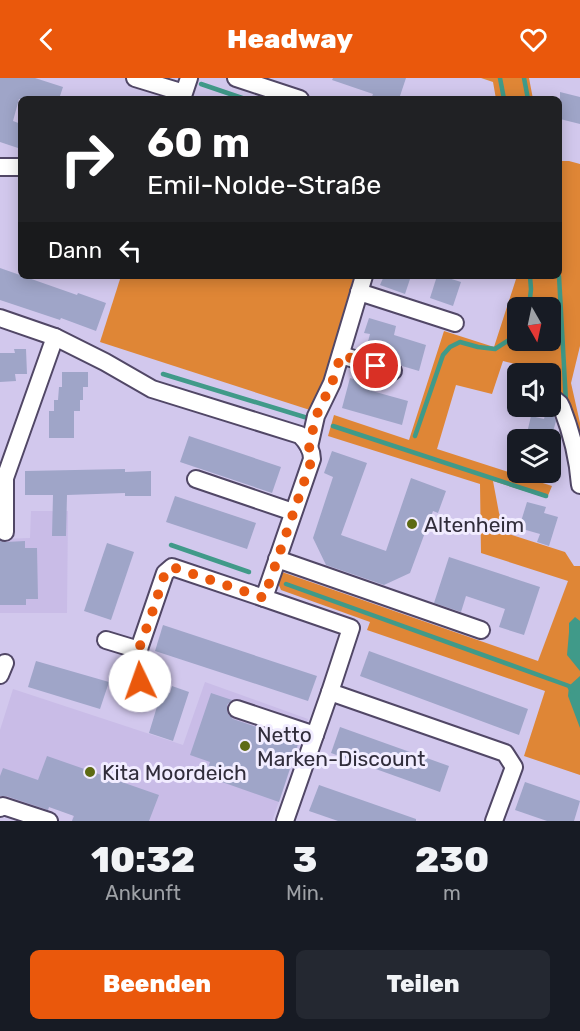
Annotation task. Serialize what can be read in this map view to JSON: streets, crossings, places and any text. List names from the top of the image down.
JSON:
{
  "places": ["Altenheim", "Netto Marken-Discount", "Kita Moordeich"],
  "north": "bottom",
  "page": {
    "header": "Headway",
    "turn": ["60 m", "Emil-Nolde-Straße"],
    "then": "Dann",
    "eta": [
      "10:32",
      "Ankunft",
      "3",
      "Min.",
      "230",
      "m"
    ],
    "buttons": ["Beenden", "Teilen"]
  }
}
